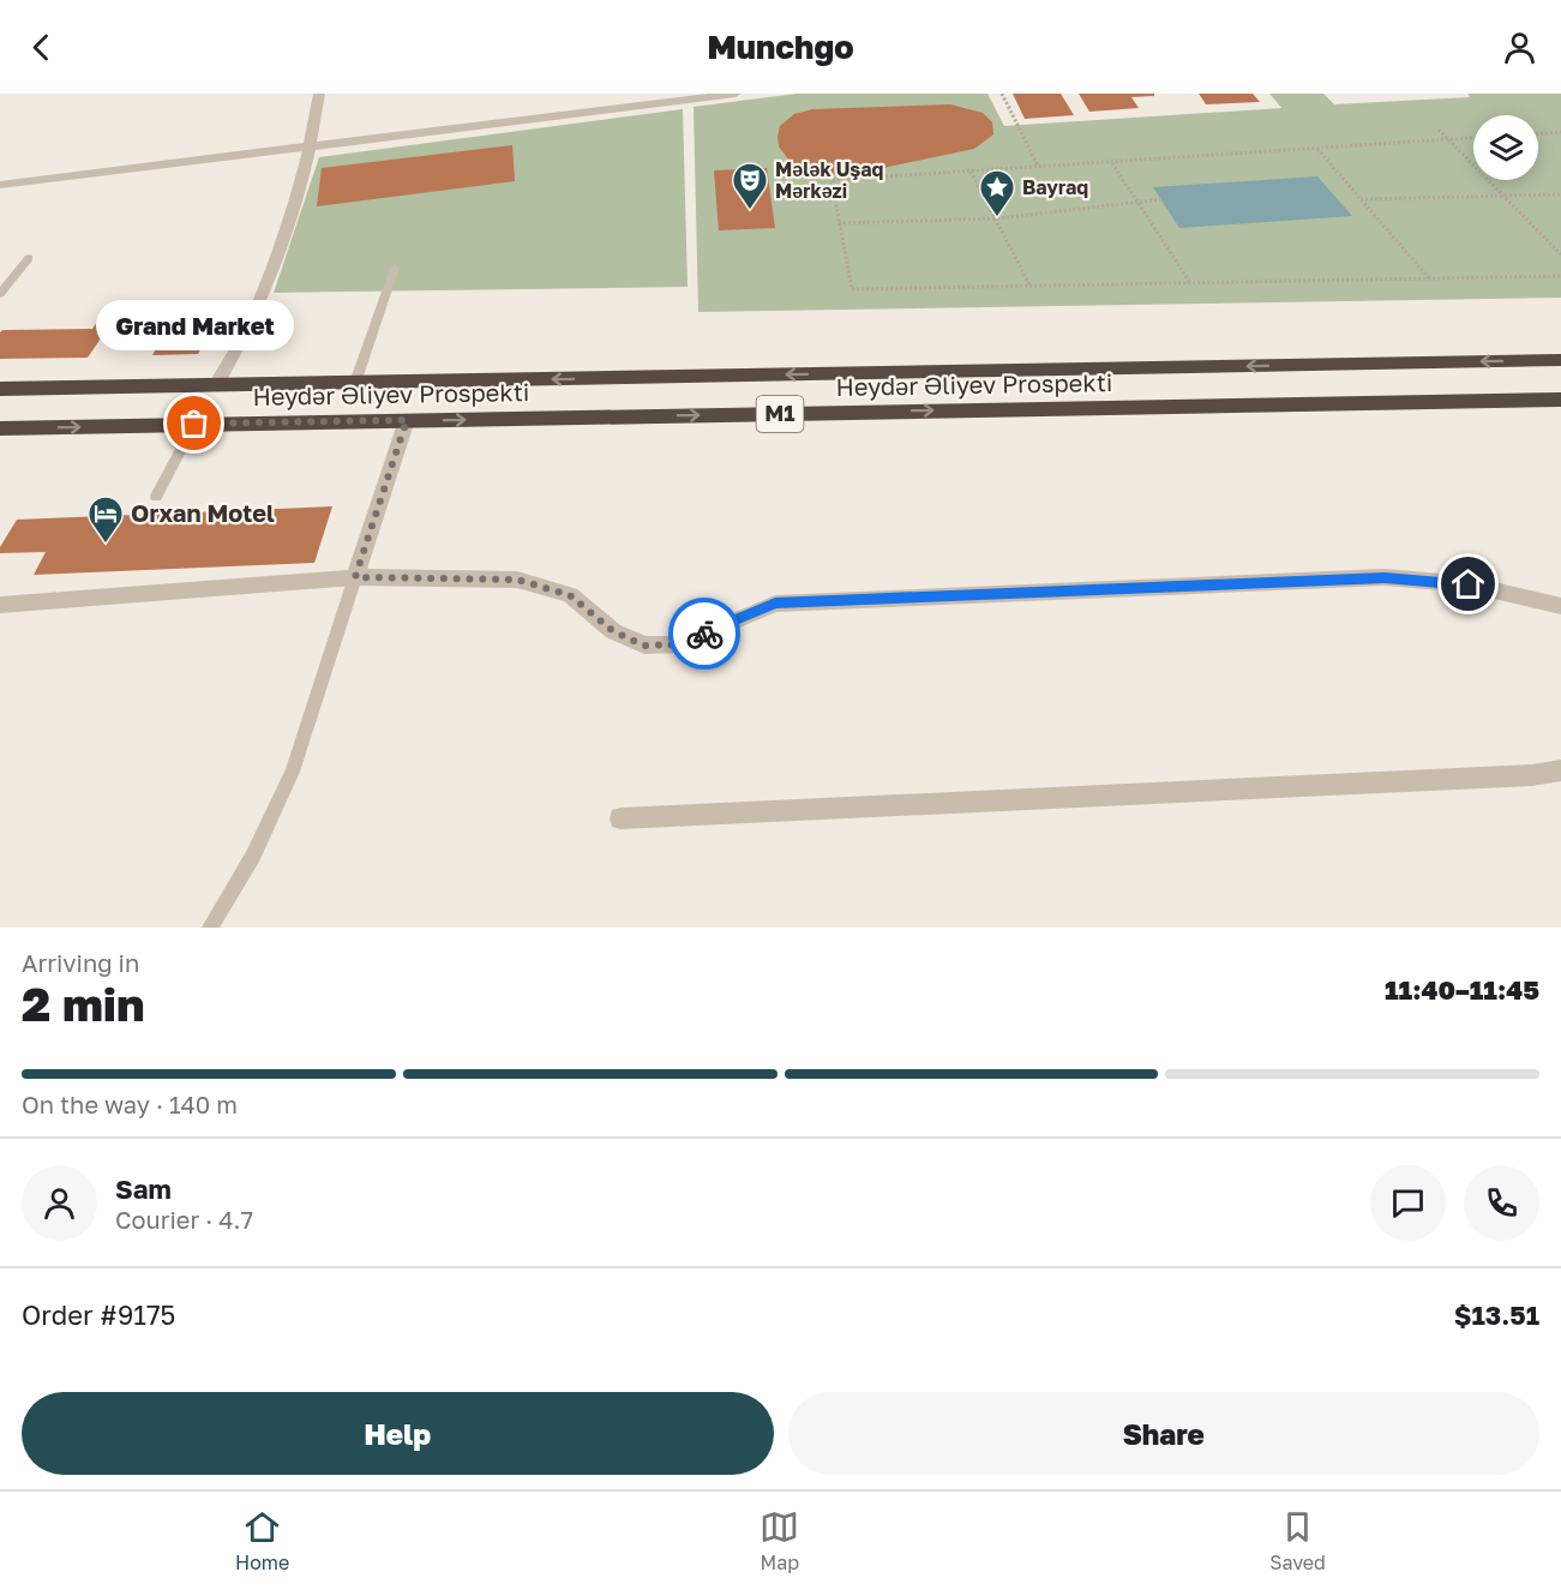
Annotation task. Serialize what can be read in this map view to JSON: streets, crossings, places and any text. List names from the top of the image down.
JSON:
{
  "streets": {
    "highway": ["Heydər Əliyev Prospekti", "M1"]
  },
  "places": {
    "theatre": ["Mələk Uşaq Mərkəzi"],
    "place": ["Bayraq"],
    "other": ["Grand Market"],
    "hotel": ["Orxan Motel"]
  },
  "page": {
    "header": "Munchgo",
    "bubble": "Grand Market",
    "heading": ["2 min", "Arriving in", "11:40–11:45"],
    "panel": [
      "Sam",
      "Courier · 4.7",
      "Order #9175",
      "$13.51"
    ],
    "bar": "On the way · 140 m",
    "buttons": ["Help", "Share"],
    "tabs": ["Home", "Map", "Saved"]
  }
}
